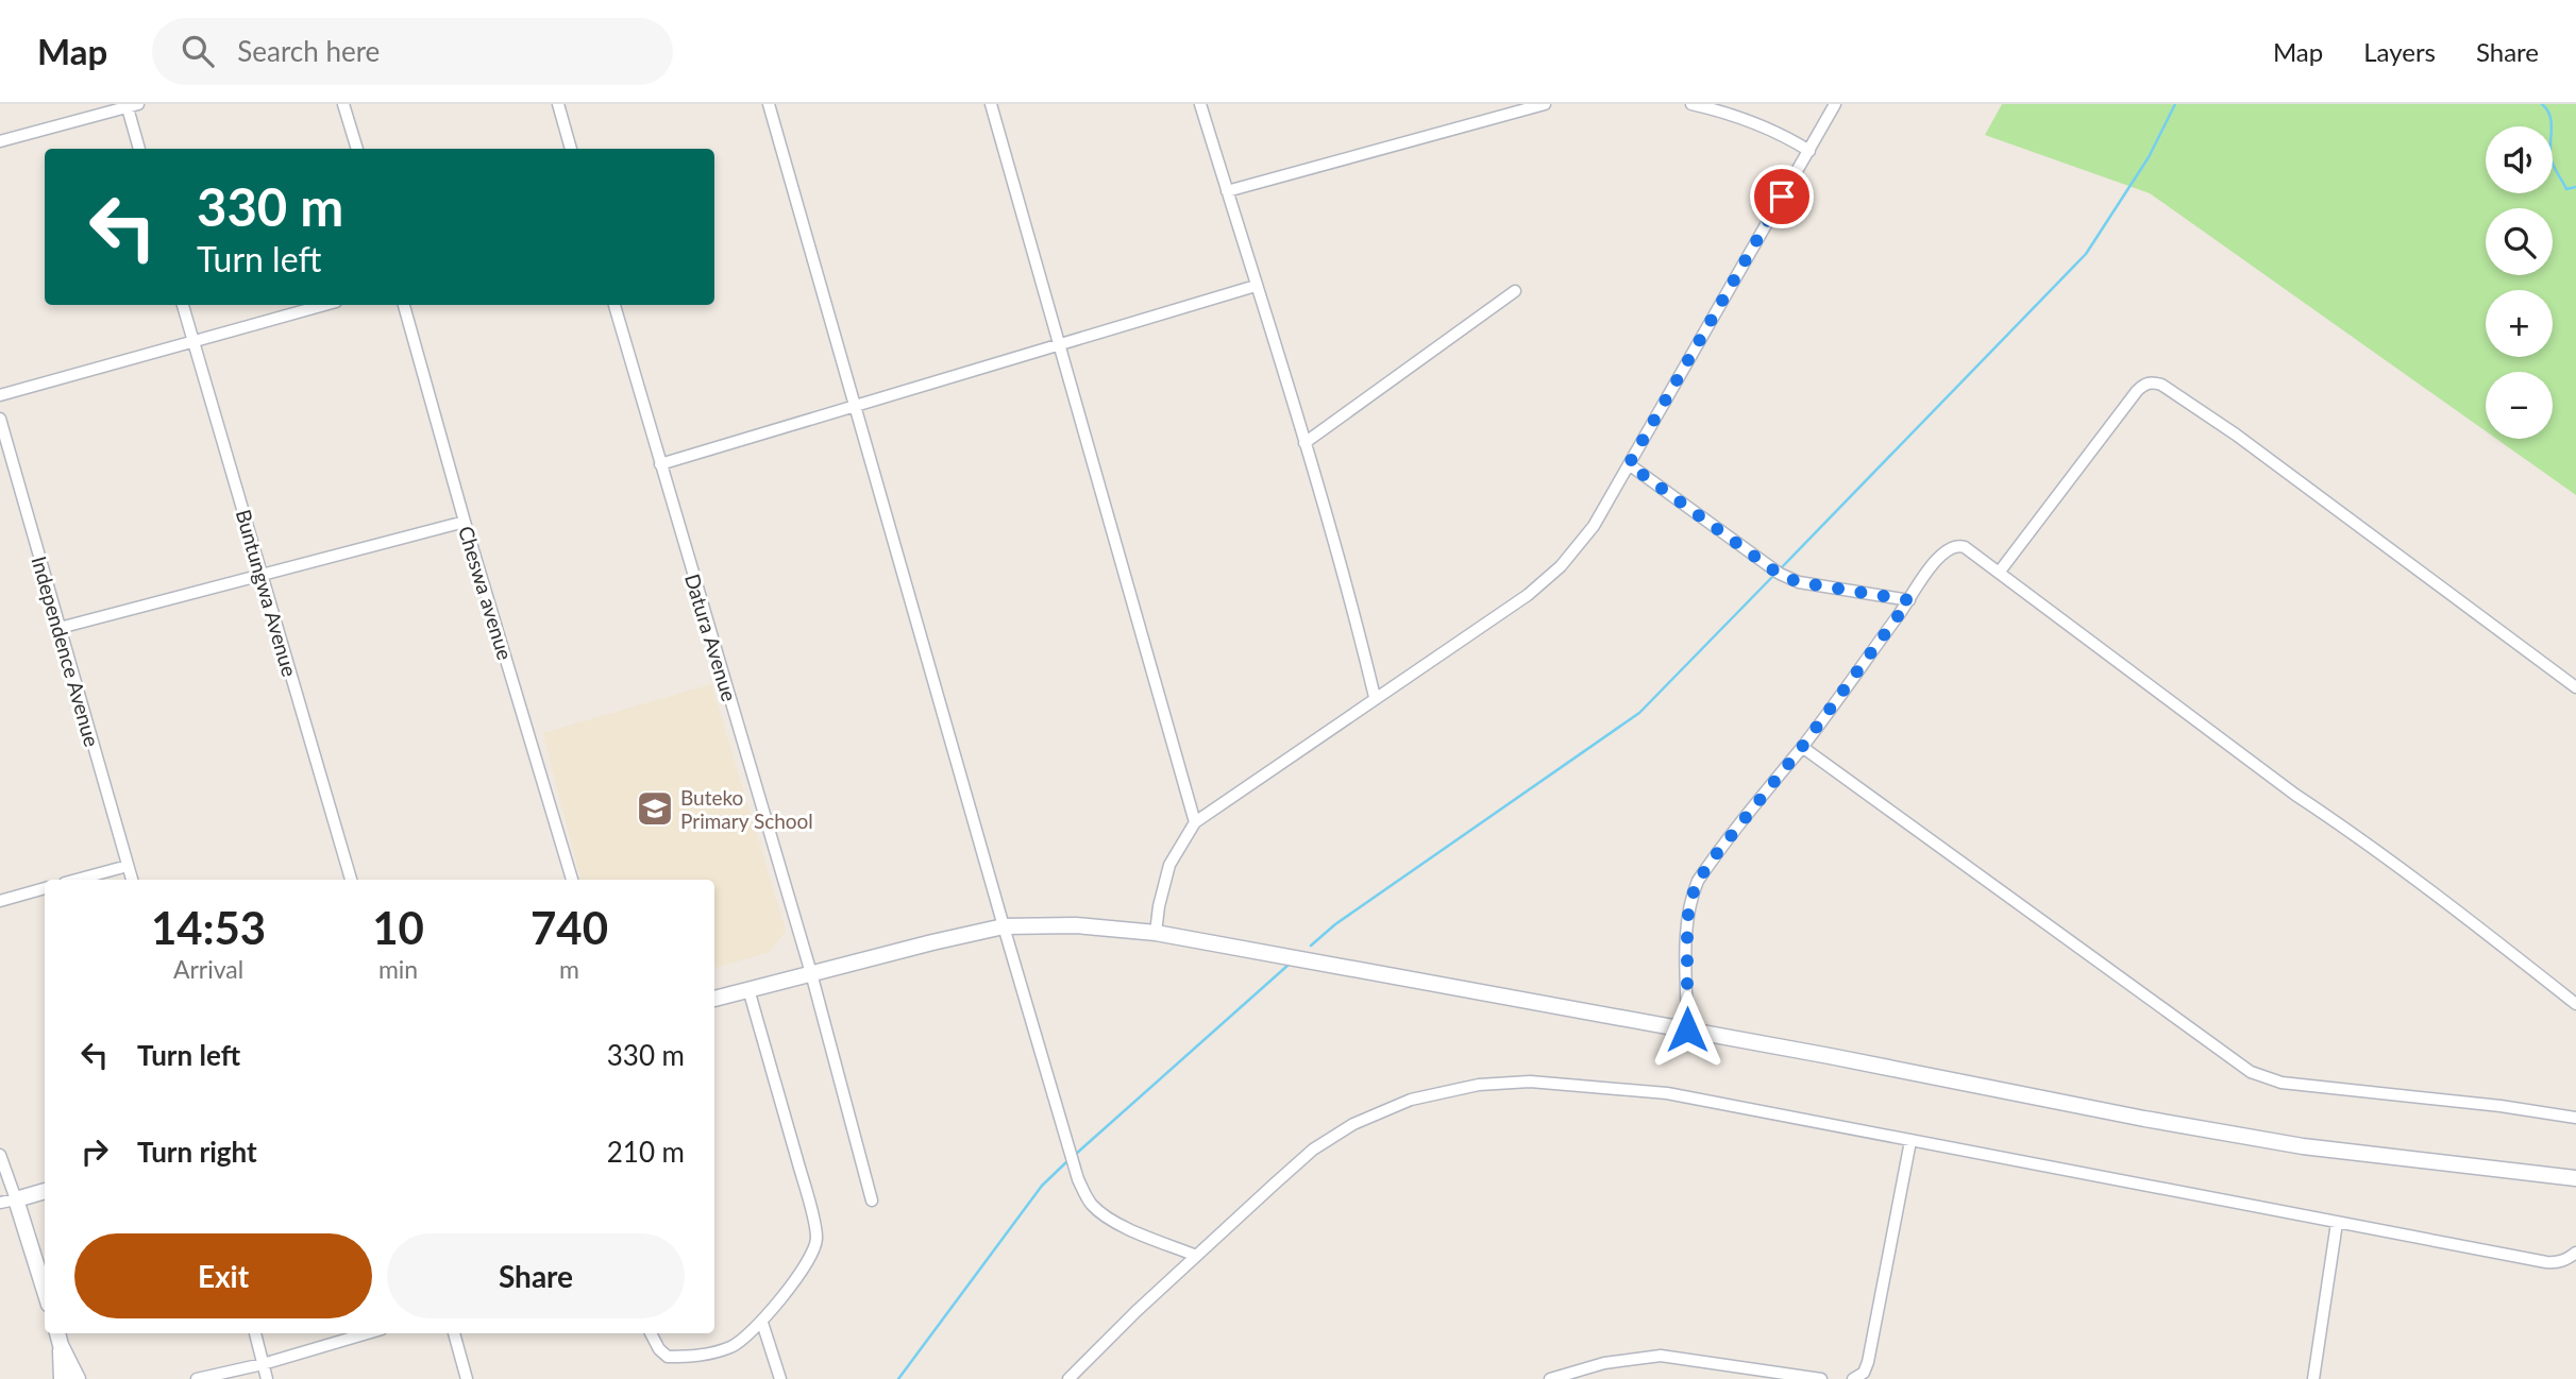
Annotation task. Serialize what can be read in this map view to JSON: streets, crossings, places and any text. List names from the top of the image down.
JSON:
{
  "streets": {
    "street": [
      "Buntungwa Avenue",
      "Cheswa avenue",
      "Datura Avenue",
      "Independence Avenue"
    ]
  },
  "places": {
    "school or university": ["Buteko Primary School"]
  },
  "page": {
    "header": "Map",
    "search": "Search here",
    "nav": ["Map", "Layers", "Share"],
    "map_buttons": ["+", "−"],
    "turn": ["330 m", "Turn left"],
    "eta": [
      "14:53",
      "Arrival",
      "10",
      "min",
      "740",
      "m"
    ],
    "list": [
      {
        "name": "Turn left",
        "value": "330 m"
      },
      {
        "name": "Turn right",
        "value": "210 m"
      }
    ],
    "buttons": ["Exit", "Share"]
  }
}
